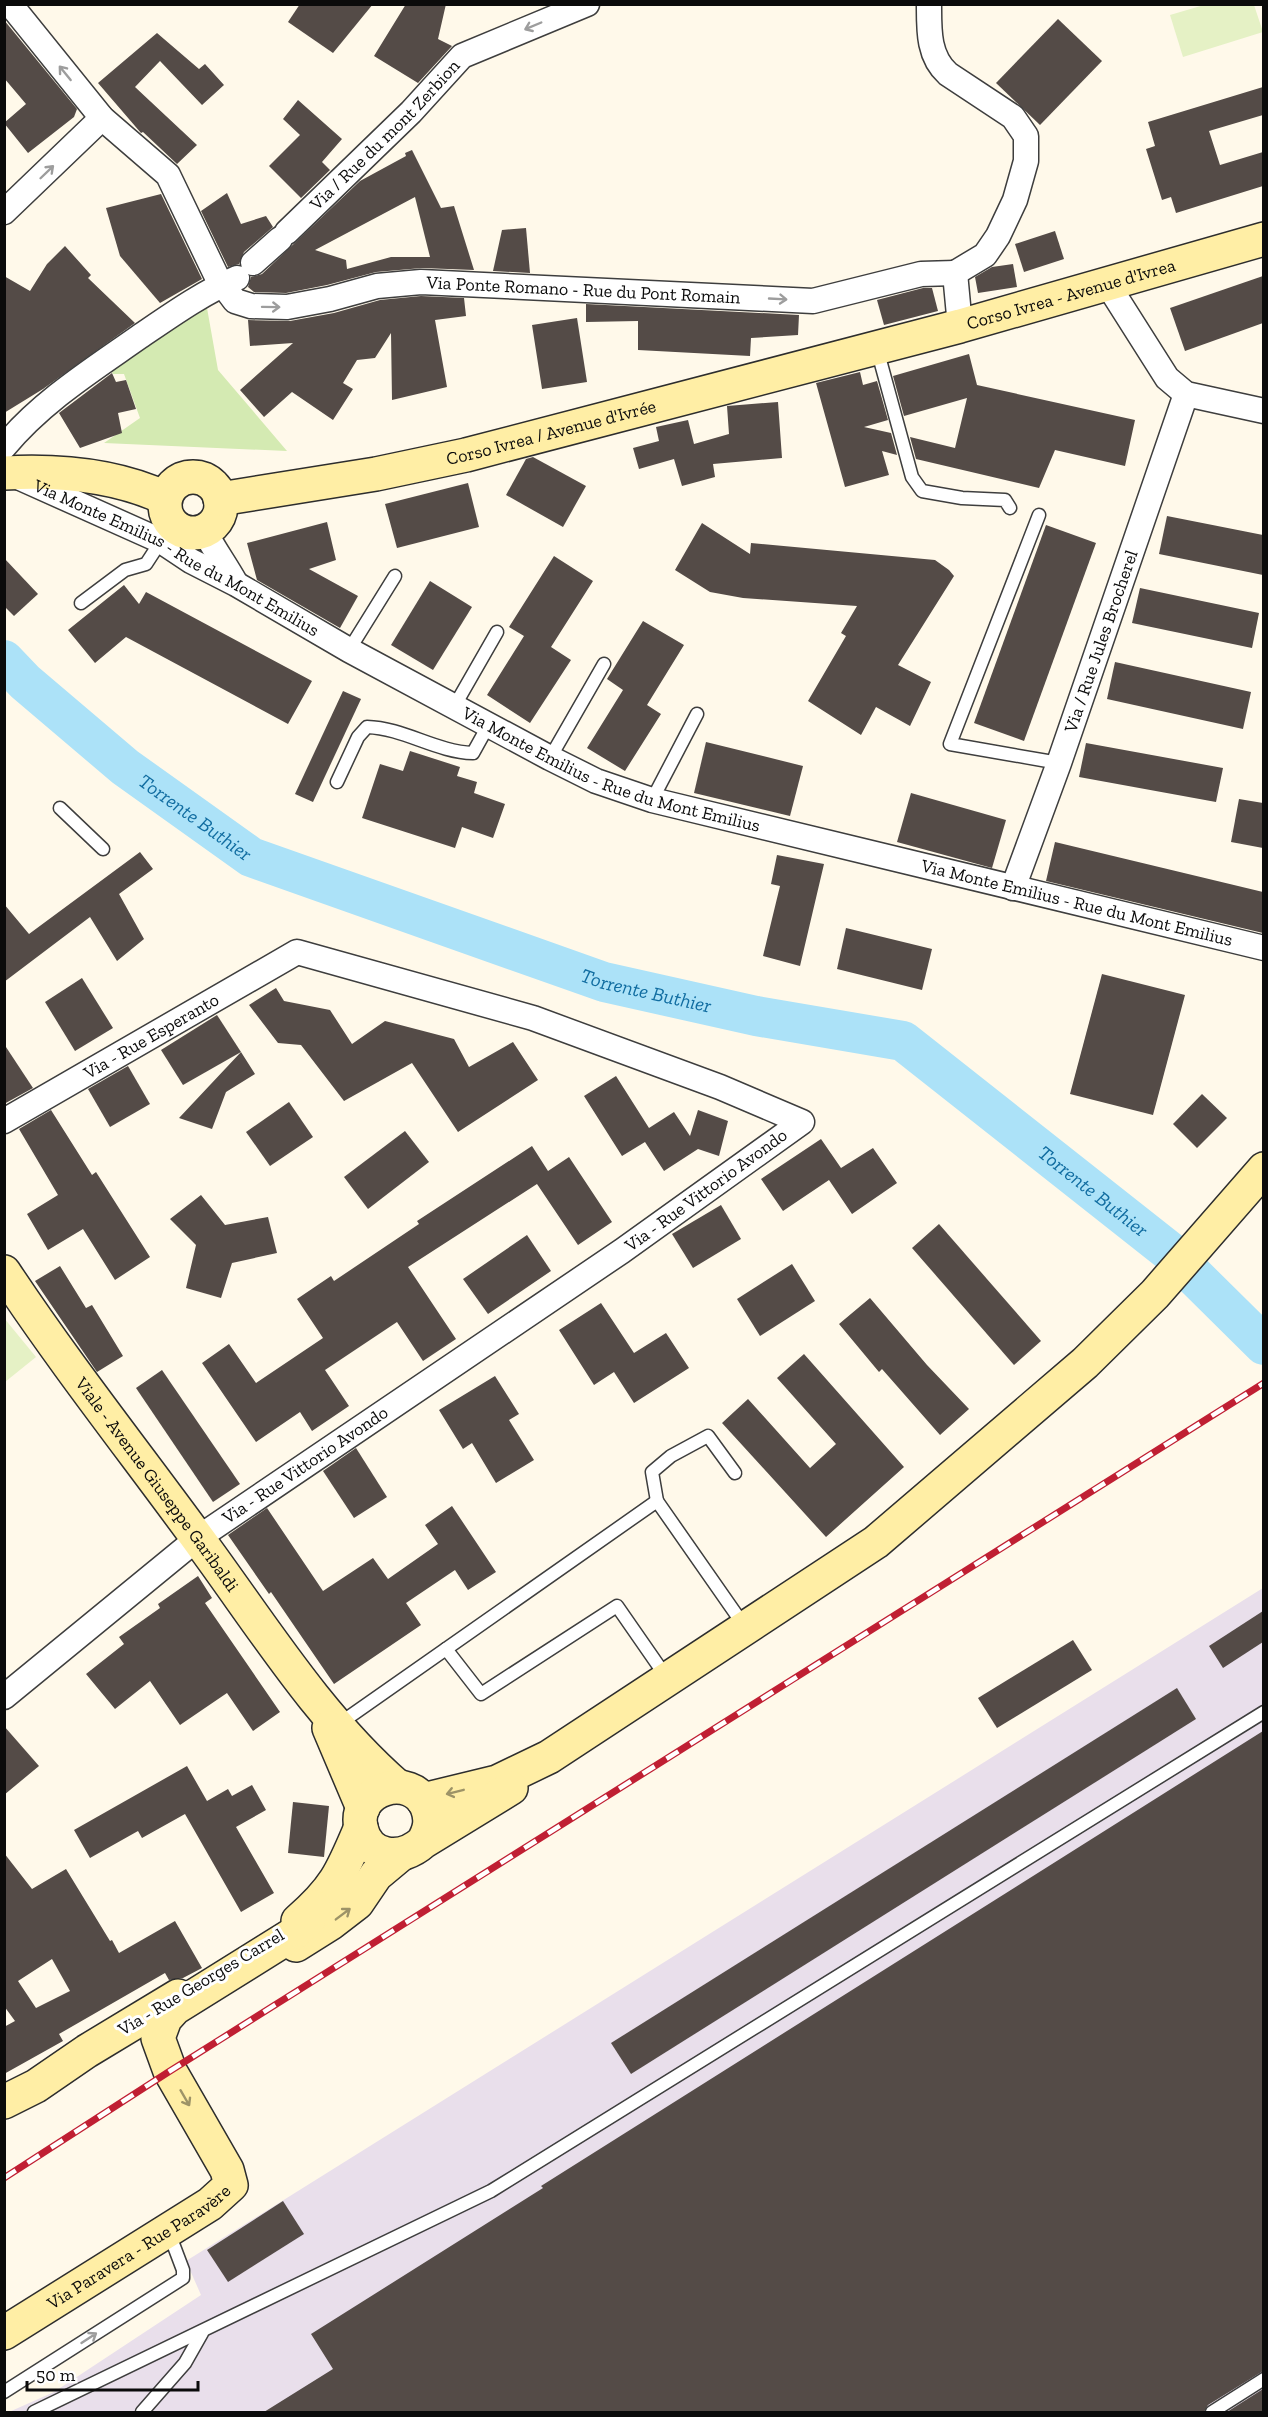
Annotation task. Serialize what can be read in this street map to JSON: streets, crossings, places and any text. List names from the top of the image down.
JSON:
{
  "streets": {
    "street": [
      "Via / Rue du mont Zerbion",
      "Via Ponte Romano - Rue du Pont Romain",
      "Corso Ivrea - Avenue d'Ivrea",
      "Corso Ivrea / Avenue d'Ivrée",
      "Via Monte Emilius - Rue du Mont Emilius",
      "Via / Rue Jules Brocherel",
      "Via - Rue Esperanto",
      "Via - Rue Vittorio Avondo",
      "Viale - Avenue Giuseppe Garibaldi",
      "Via - Rue Georges Carrel",
      "Via Paravera - Rue Paravère"
    ]
  },
  "crossings": [
    ["Via / Rue du mont Zerbion", "Via Ponte Romano - Rue du Pont Romain"],
    ["Via / Rue du mont Zerbion", "Via Monte Emilius - Rue du Mont Emilius"],
    ["Corso Ivrea - Avenue d'Ivrea", "Corso Ivrea / Avenue d'Ivrée"],
    ["Via Monte Emilius - Rue du Mont Emilius", "Via / Rue Jules Brocherel"],
    ["Via - Rue Esperanto", "Via - Rue Vittorio Avondo"],
    ["Via - Rue Vittorio Avondo", "Viale - Avenue Giuseppe Garibaldi"],
    ["Viale - Avenue Giuseppe Garibaldi", "Via - Rue Georges Carrel"]
  ],
  "one_way": ["Via / Rue du mont Zerbion", "Via Ponte Romano - Rue du Pont Romain"],
  "water": ["Torrente Buthier"],
  "scale_bar": "50 m"
}
